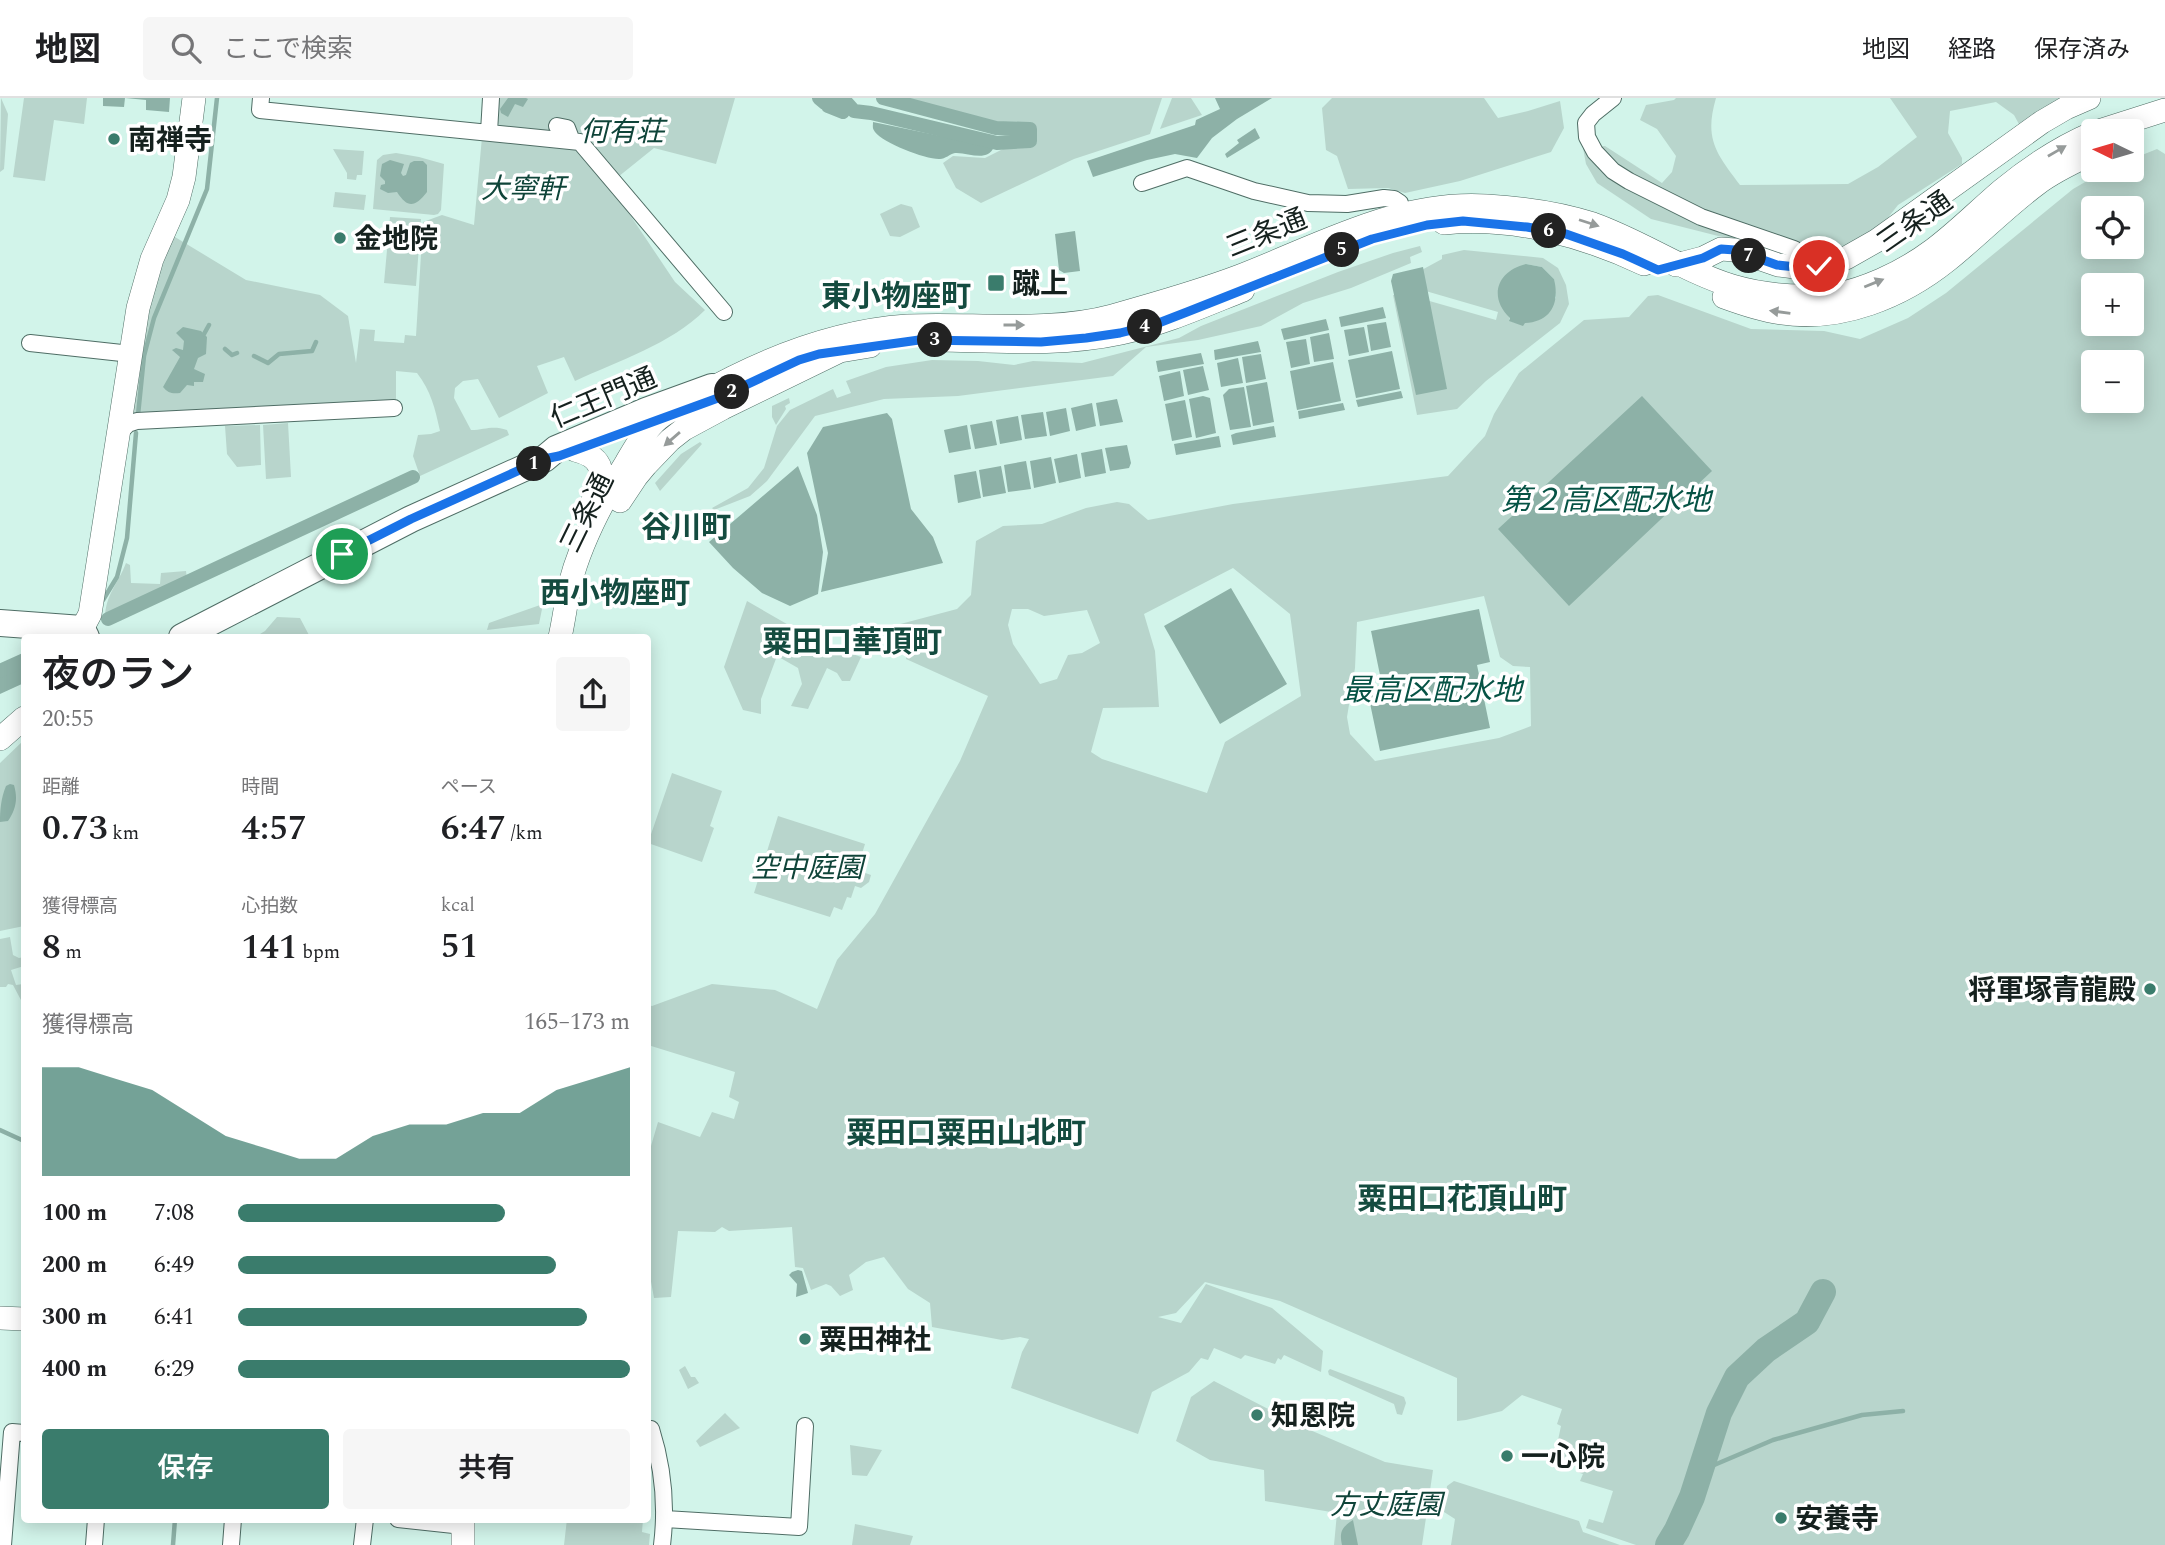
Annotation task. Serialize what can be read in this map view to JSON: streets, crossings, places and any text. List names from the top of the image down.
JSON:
{
  "streets": {
    "main road": ["三条通", "仁王門通"]
  },
  "crossings": [
    ["三条通", "仁王門通"]
  ],
  "districts": [
    "東小物座町",
    "谷川町",
    "西小物座町",
    "粟田口華頂町",
    "粟田口粟田山北町",
    "粟田口花頂山町"
  ],
  "water": ["第２高区配水地", "最高区配水地"],
  "parks": [
    "何有荘",
    "大寧軒",
    "空中庭園",
    "方丈庭園"
  ],
  "places": {
    "other": [
      "南禅寺",
      "金地院",
      "将軍塚青龍殿",
      "粟田神社",
      "知恩院",
      "一心院",
      "安養寺"
    ],
    "transit": ["蹴上"]
  },
  "north": "left",
  "page": {
    "header": "地図",
    "search": "ここで検索",
    "nav": ["地図", "経路", "保存済み"],
    "map_buttons": ["+", "−"],
    "pins": [
      "6",
      "5",
      "7",
      "4",
      "3",
      "2",
      "1"
    ],
    "heading": ["夜のラン", "20:55"],
    "stats": [
      ["距離", "0.73 km"],
      ["時間", "4:57"],
      ["ペース", "6:47 /km"],
      ["獲得標高", "8 m"],
      ["心拍数", "141 bpm"],
      ["kcal", "51"]
    ],
    "chart": ["獲得標高", "165–173 m"],
    "list": [
      {
        "name": "100 m",
        "note": "7:08"
      },
      {
        "name": "200 m",
        "note": "6:49"
      },
      {
        "name": "300 m",
        "note": "6:41"
      },
      {
        "name": "400 m",
        "note": "6:29"
      }
    ],
    "buttons": ["保存", "共有"]
  }
}
